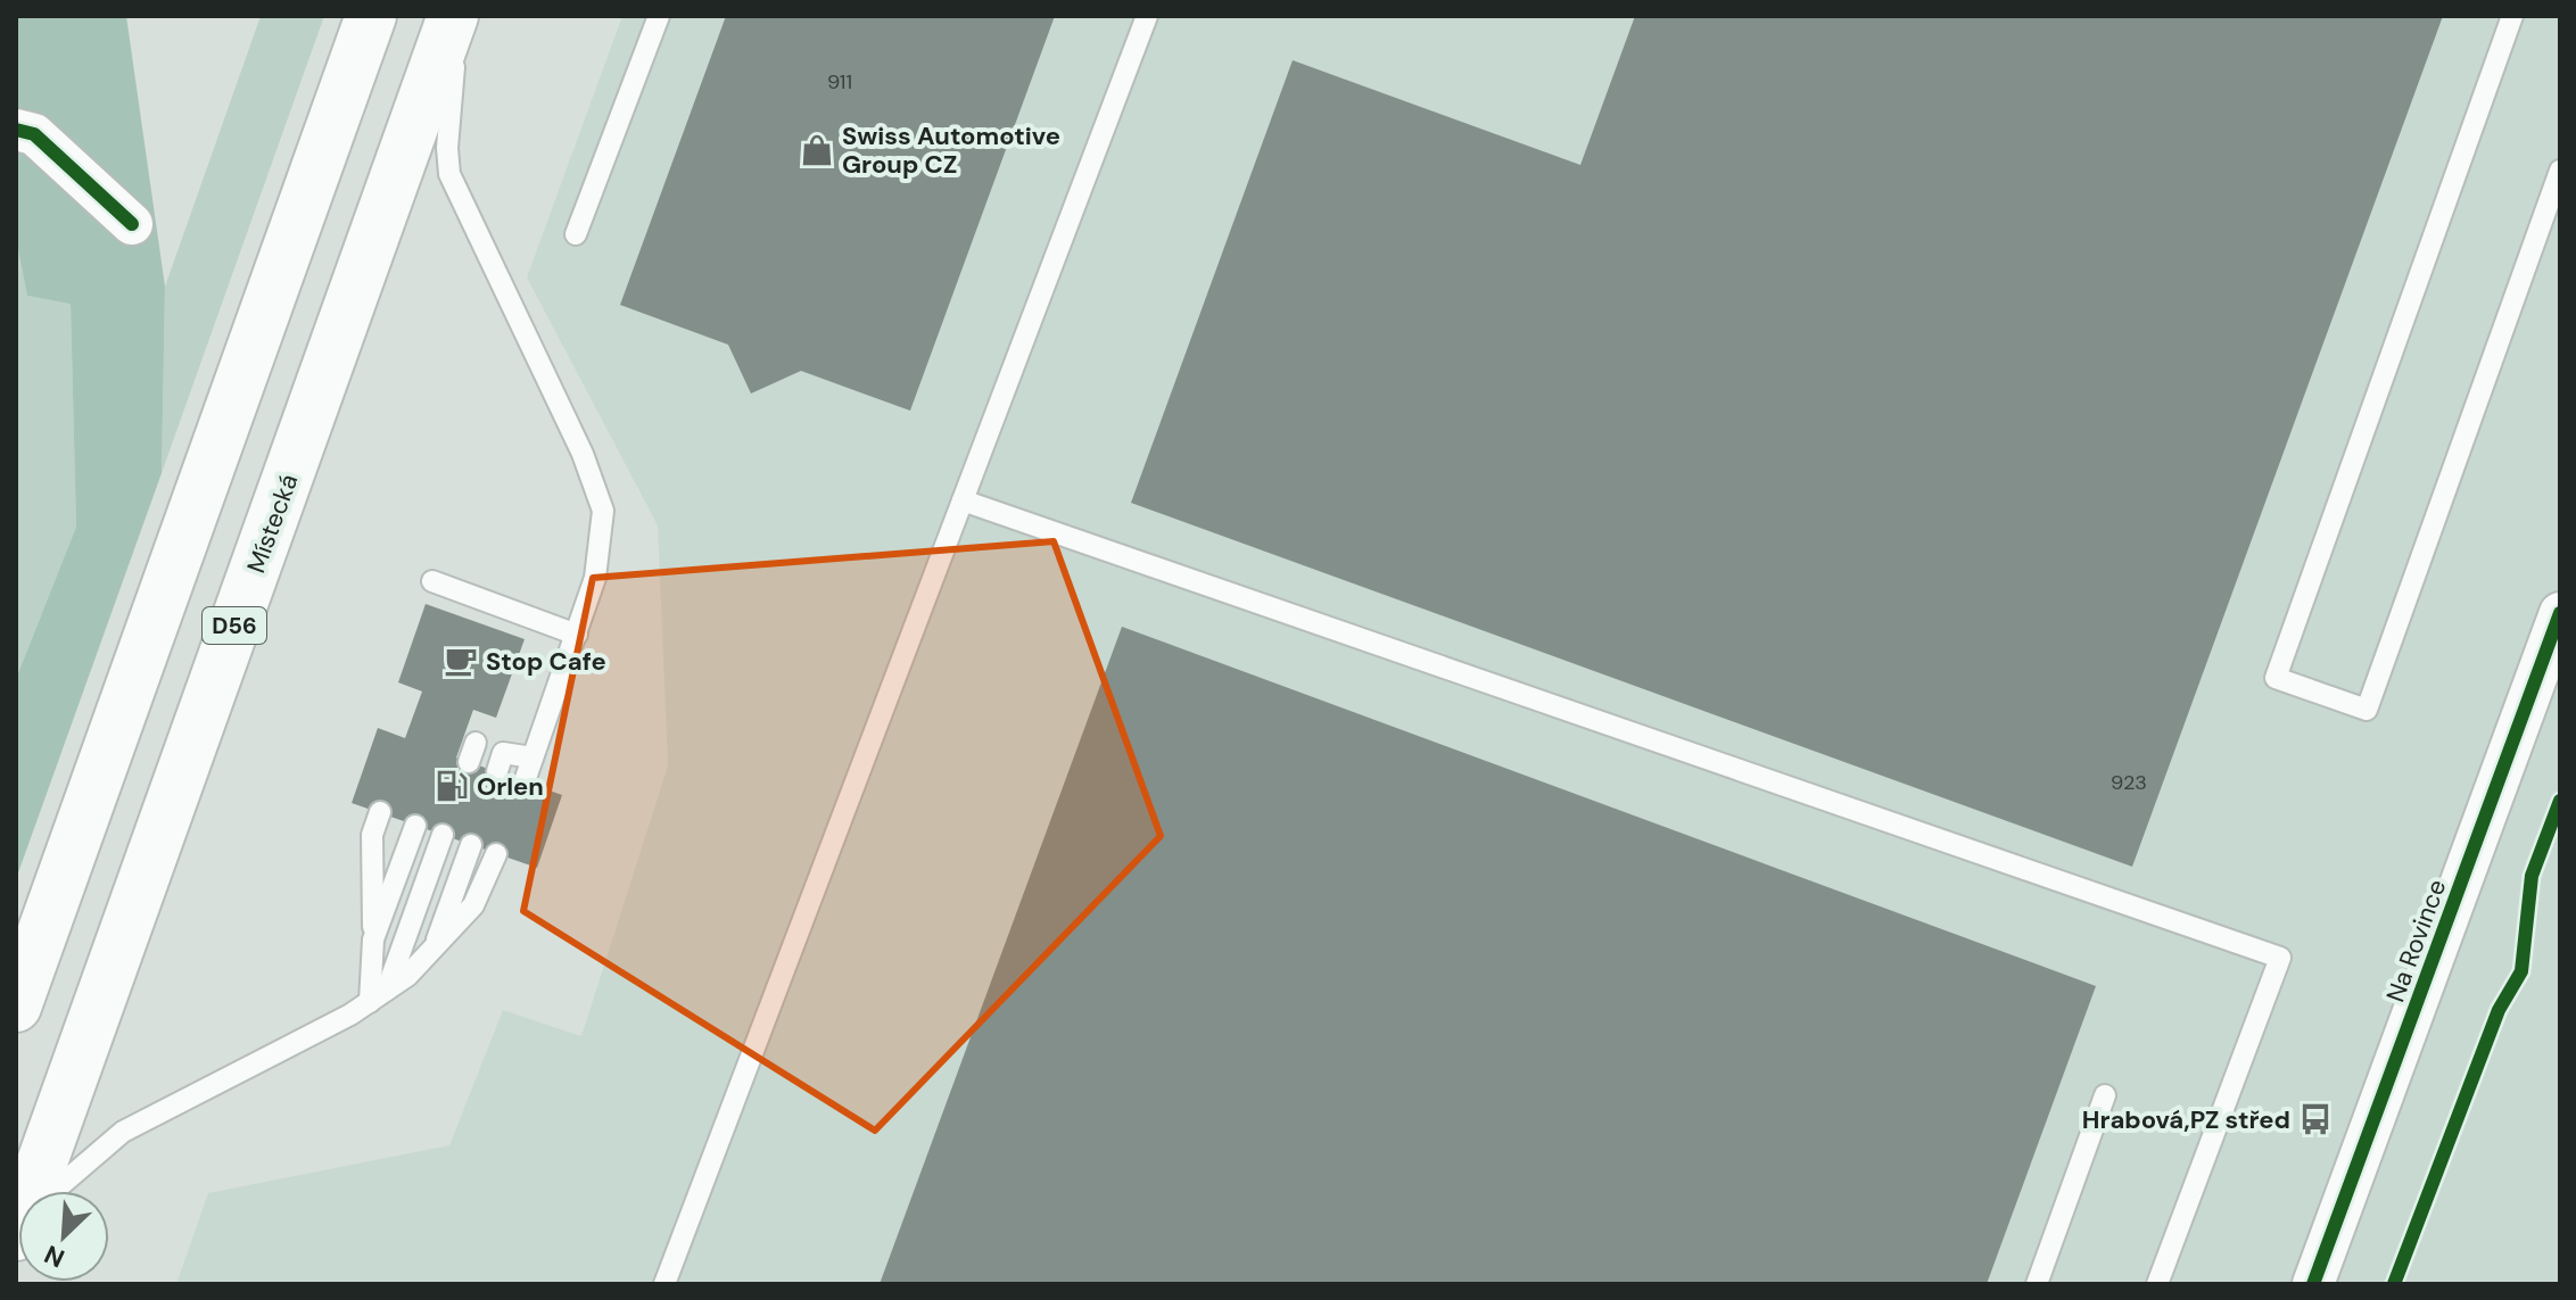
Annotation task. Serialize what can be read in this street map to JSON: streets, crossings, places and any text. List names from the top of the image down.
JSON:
{
  "streets": {
    "highway": ["Místecká", "D56"],
    "street": ["Na Rovince"]
  },
  "places": {
    "shop": ["Swiss Automotive Group CZ"],
    "cafe": ["Stop Cafe"],
    "fuel station": ["Orlen"],
    "bus stop": ["Hrabová,PZ střed"]
  },
  "house_numbers": ["911", "923"],
  "north": "bottom left"
}
